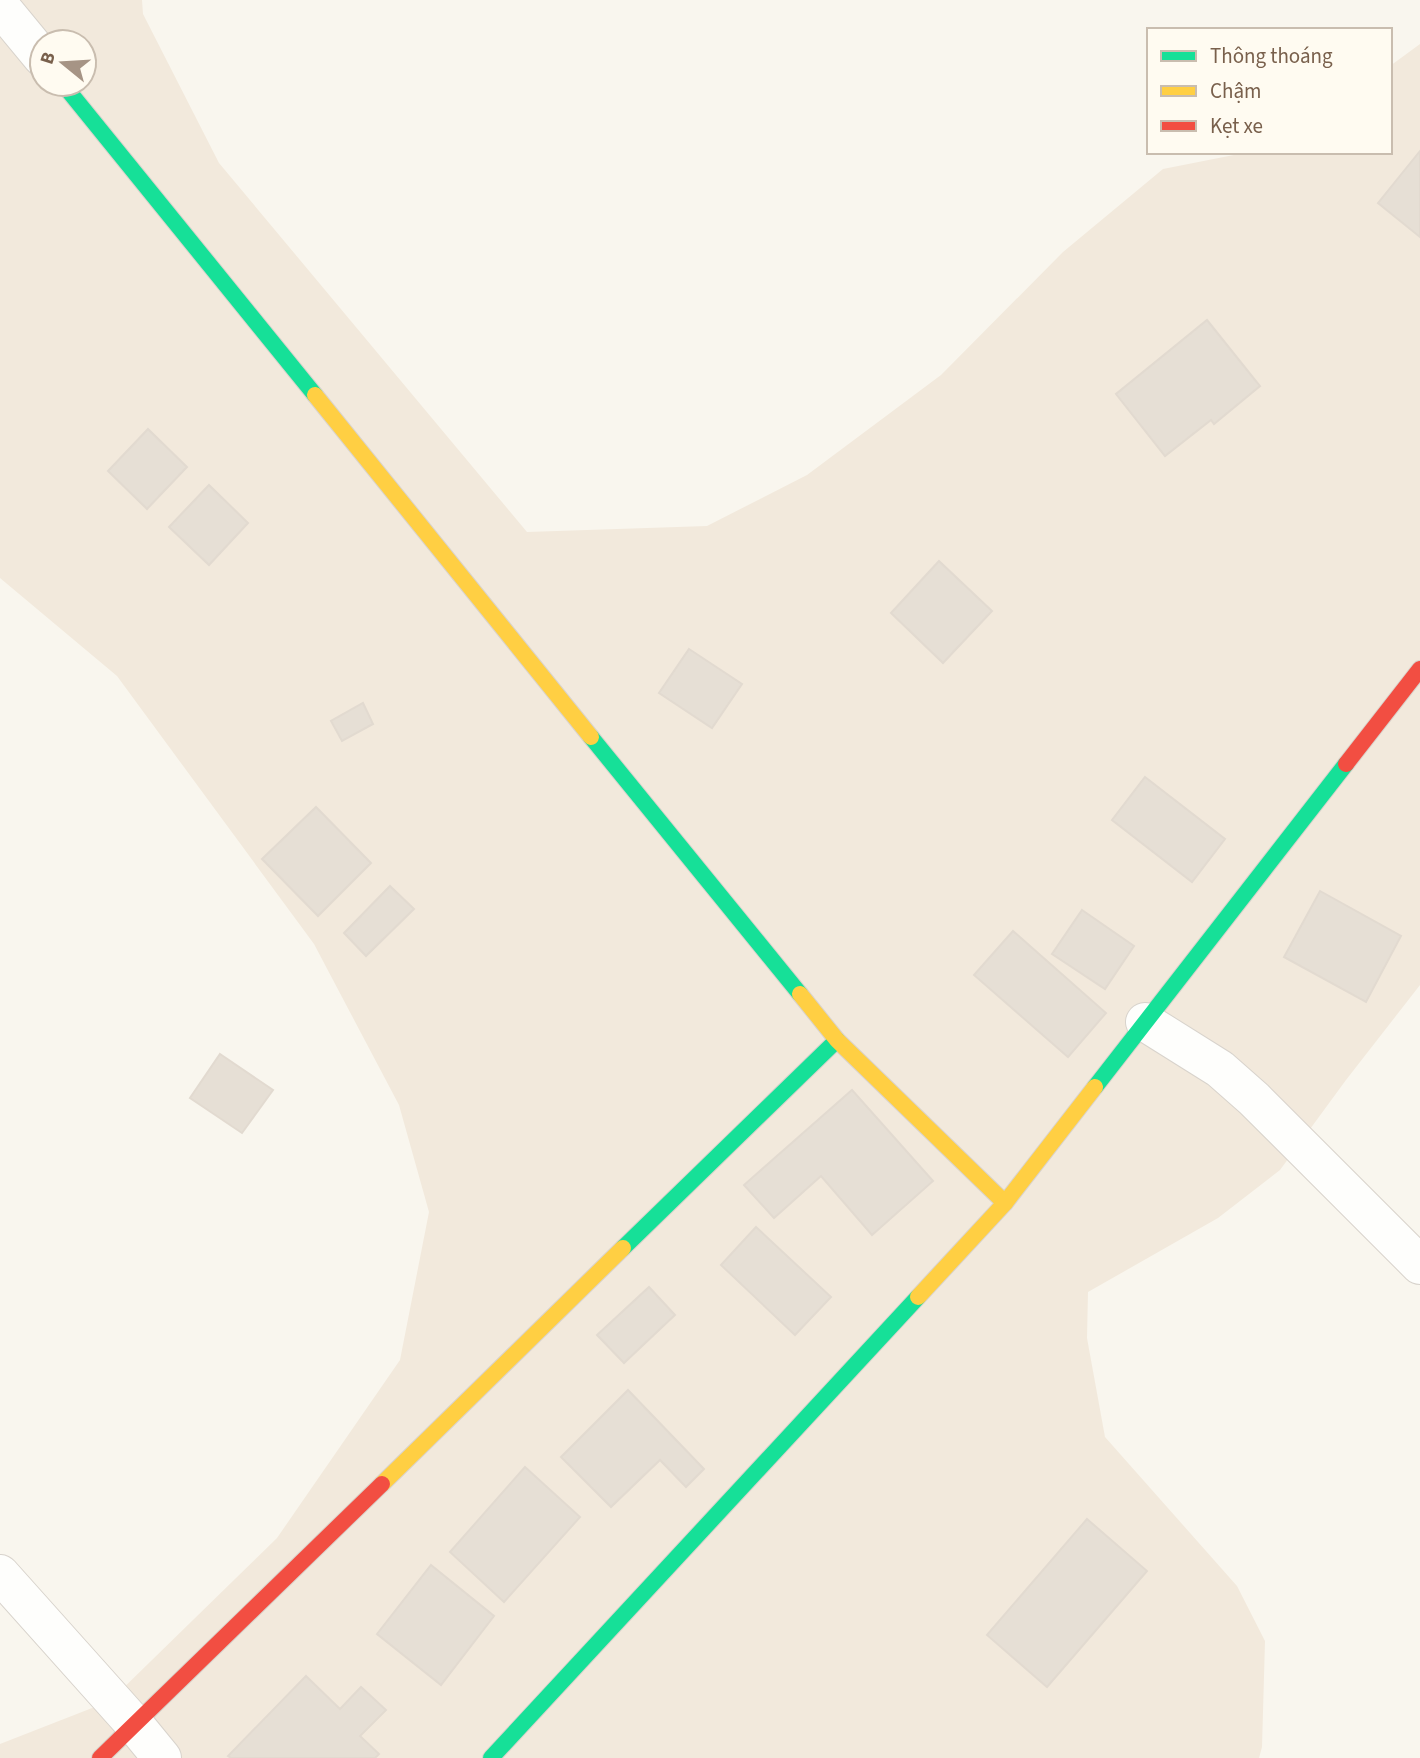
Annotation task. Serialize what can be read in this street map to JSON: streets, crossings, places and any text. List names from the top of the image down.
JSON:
{
  "legend": ["Thông thoáng", "Chậm", "Kẹt xe"],
  "north": "left"
}
